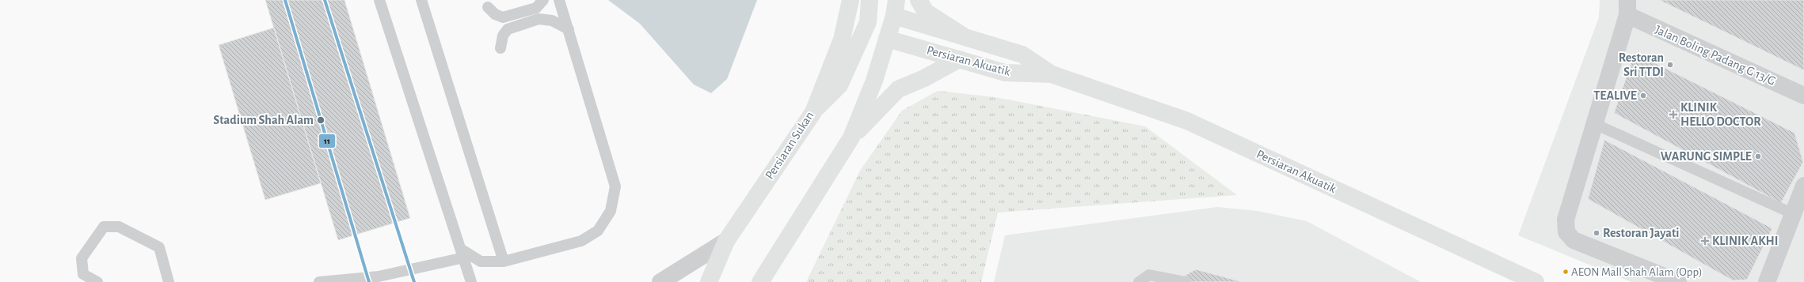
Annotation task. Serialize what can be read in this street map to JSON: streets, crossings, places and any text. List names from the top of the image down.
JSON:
{
  "streets": {
    "main road": ["Persiaran Akuatik", "Persiaran Sukan"],
    "street": ["Jalan Boling Padang G 13/G"]
  },
  "places": {
    "other": [
      "Restoran Sri TTDI",
      "TEALIVE",
      "Stadium Shah Alam",
      "WARUNG SIMPLE",
      "Restoran Jayati",
      "AEON Mall Shah Alam (Opp)"
    ],
    "health": ["KLINIK HELLO DOCTOR", "KLINIK AKHI"]
  },
  "lines": ["transit line 11"]
}
